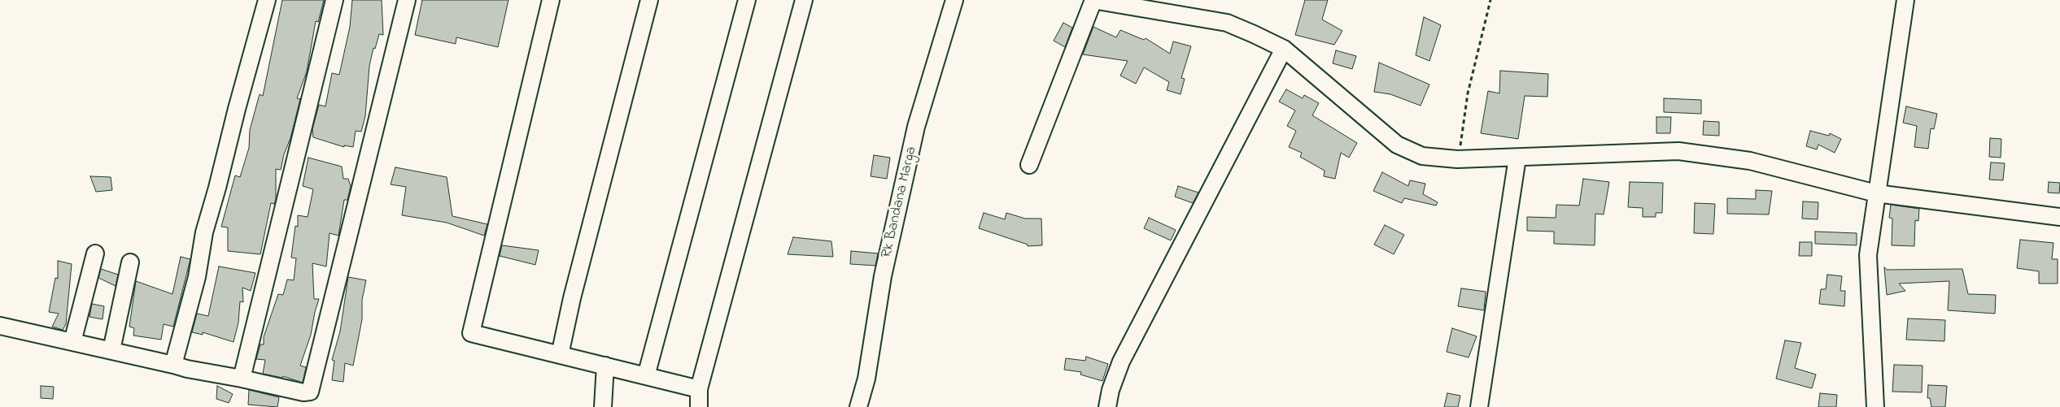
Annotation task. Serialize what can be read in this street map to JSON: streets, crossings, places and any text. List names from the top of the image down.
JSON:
{
  "streets": {
    "street": ["Rk Bandana Marga"]
  }
}
